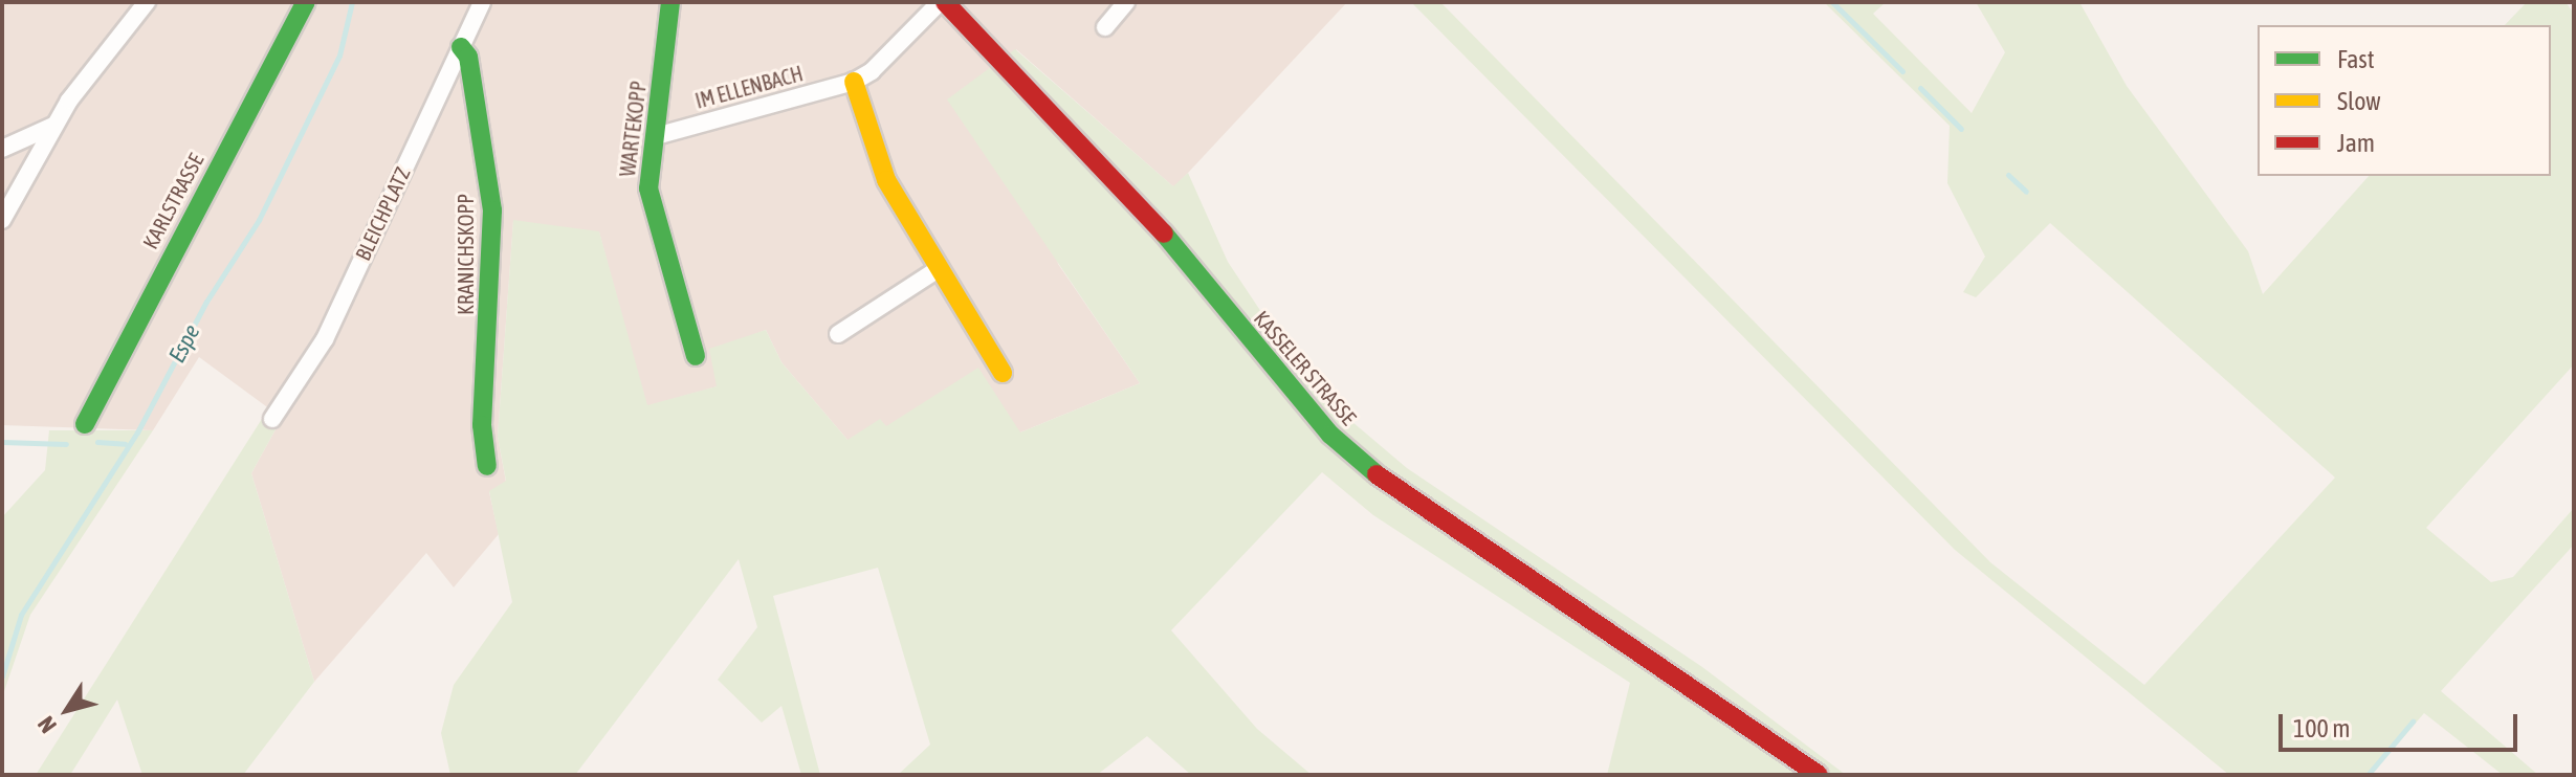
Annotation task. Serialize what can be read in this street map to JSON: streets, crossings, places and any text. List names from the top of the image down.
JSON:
{
  "streets": {
    "street": [
      "IM ELLENBACH",
      "WARTEKOPP",
      "KARLSTRASSE",
      "BLEICHPLATZ",
      "KRANICHSKOPP",
      "KASSELER STRASSE"
    ]
  },
  "crossings": [
    ["IM ELLENBACH", "WARTEKOPP"],
    ["IM ELLENBACH", "KASSELER STRASSE"],
    ["BLEICHPLATZ", "KRANICHSKOPP"]
  ],
  "water": ["Espe"],
  "legend": ["Fast", "Slow", "Jam"],
  "scale_bar": "100 m",
  "north": "bottom left"
}
